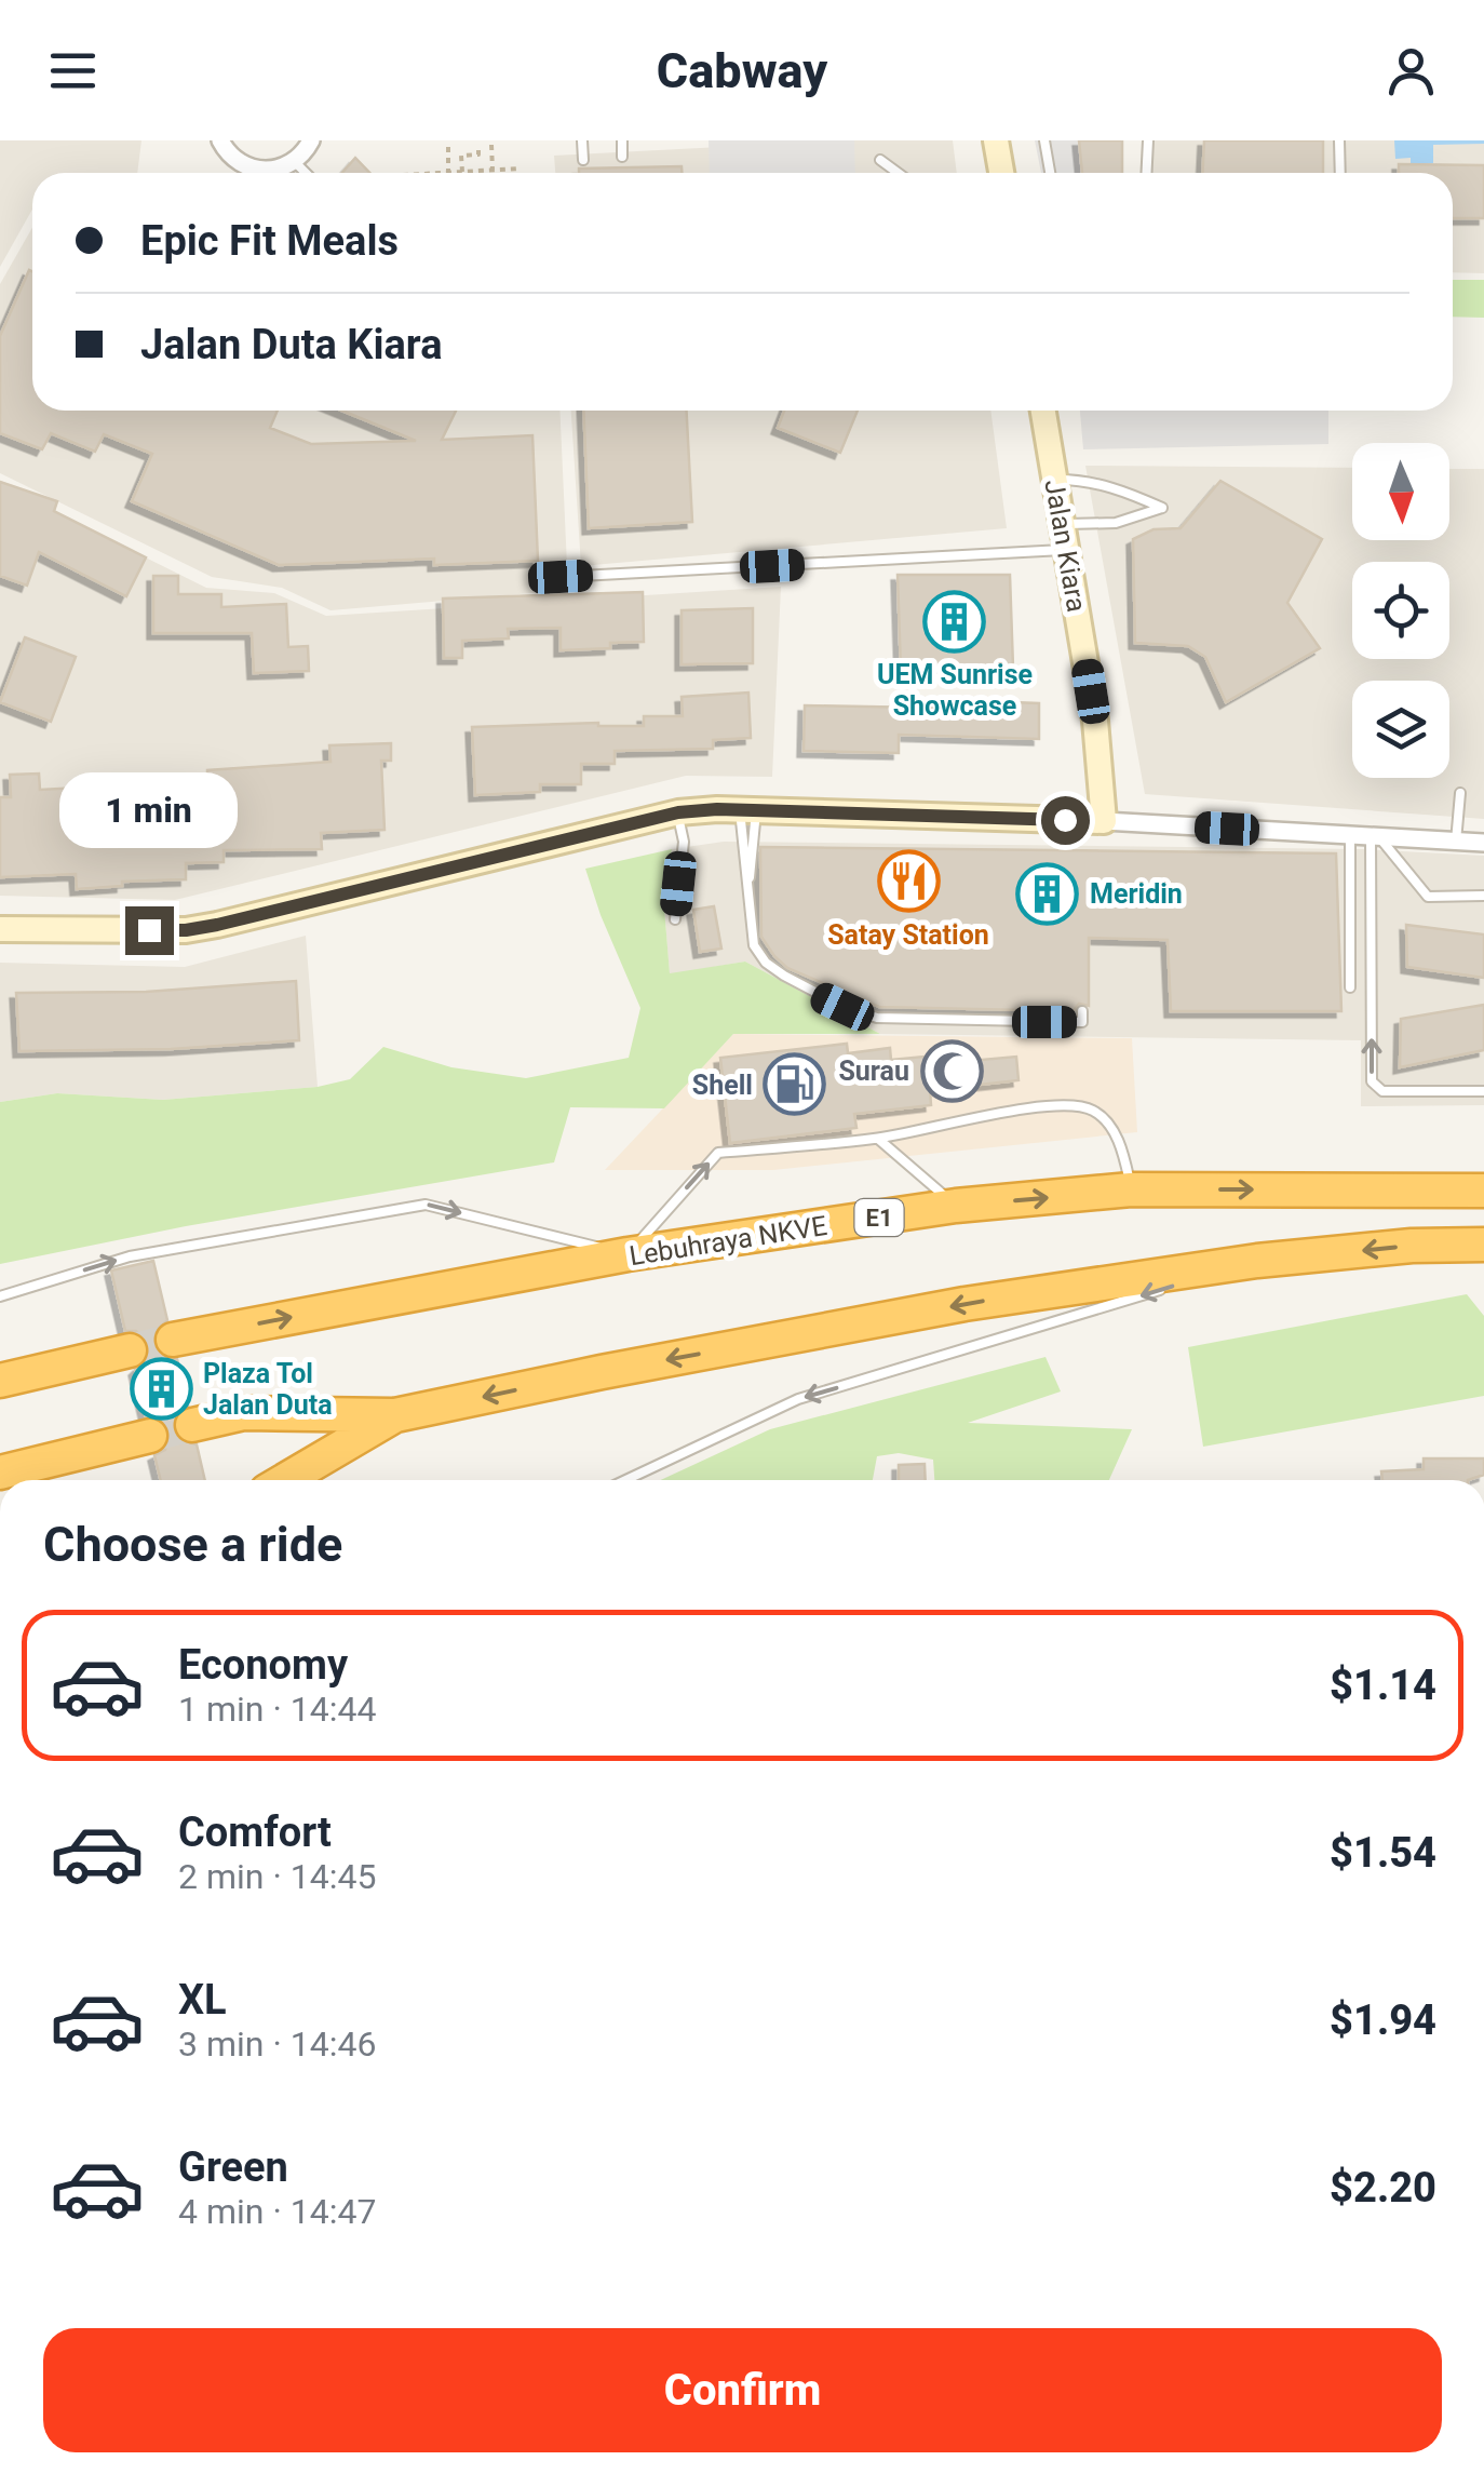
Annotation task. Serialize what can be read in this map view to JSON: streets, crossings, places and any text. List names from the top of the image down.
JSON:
{
  "streets": {
    "highway": ["E1", "Lebuhraya NKVE"],
    "main road": ["Jalan Kiara"]
  },
  "places": {
    "building": ["UEM Sunrise Showcase", "Meridin", "Plaza Tol Jalan Duta"],
    "restaurant": ["Satay Station"],
    "mosque": ["Surau"],
    "fuel station": ["Shell"]
  },
  "north": "bottom",
  "page": {
    "header": "Cabway",
    "banner": ["Epic Fit Meals", "Jalan Duta Kiara"],
    "bubble": "1 min",
    "heading": "Choose a ride",
    "list": [
      {
        "name": "Economy",
        "note": "1 min · 14:44",
        "value": "$1.14"
      },
      {
        "name": "Comfort",
        "note": "2 min · 14:45",
        "value": "$1.54"
      },
      {
        "name": "XL",
        "note": "3 min · 14:46",
        "value": "$1.94"
      },
      {
        "name": "Green",
        "note": "4 min · 14:47",
        "value": "$2.20"
      }
    ],
    "buttons": "Confirm"
  }
}
